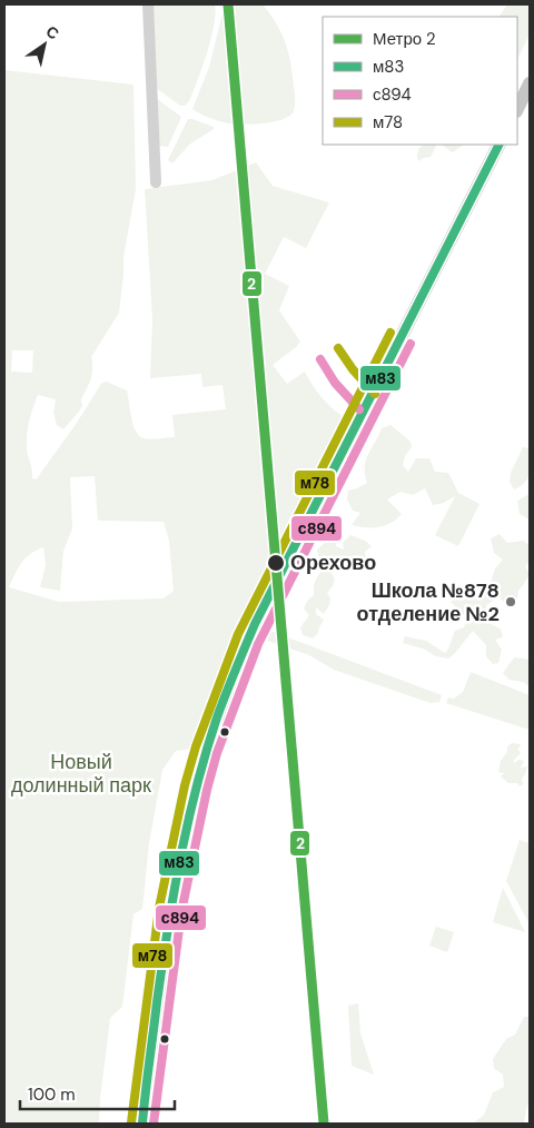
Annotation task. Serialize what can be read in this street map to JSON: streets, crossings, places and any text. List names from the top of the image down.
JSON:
{
  "parks": ["Новый долинный парк"],
  "places": ["Орехово", "Школа №878 отделение №2"],
  "lines": [
    "metro line 2",
    "transit line м83",
    "transit line м78",
    "transit line с894"
  ],
  "legend": [
    "Метро 2",
    "м83",
    "с894",
    "м78"
  ],
  "scale_bar": "100 m",
  "north": "top right"
}
